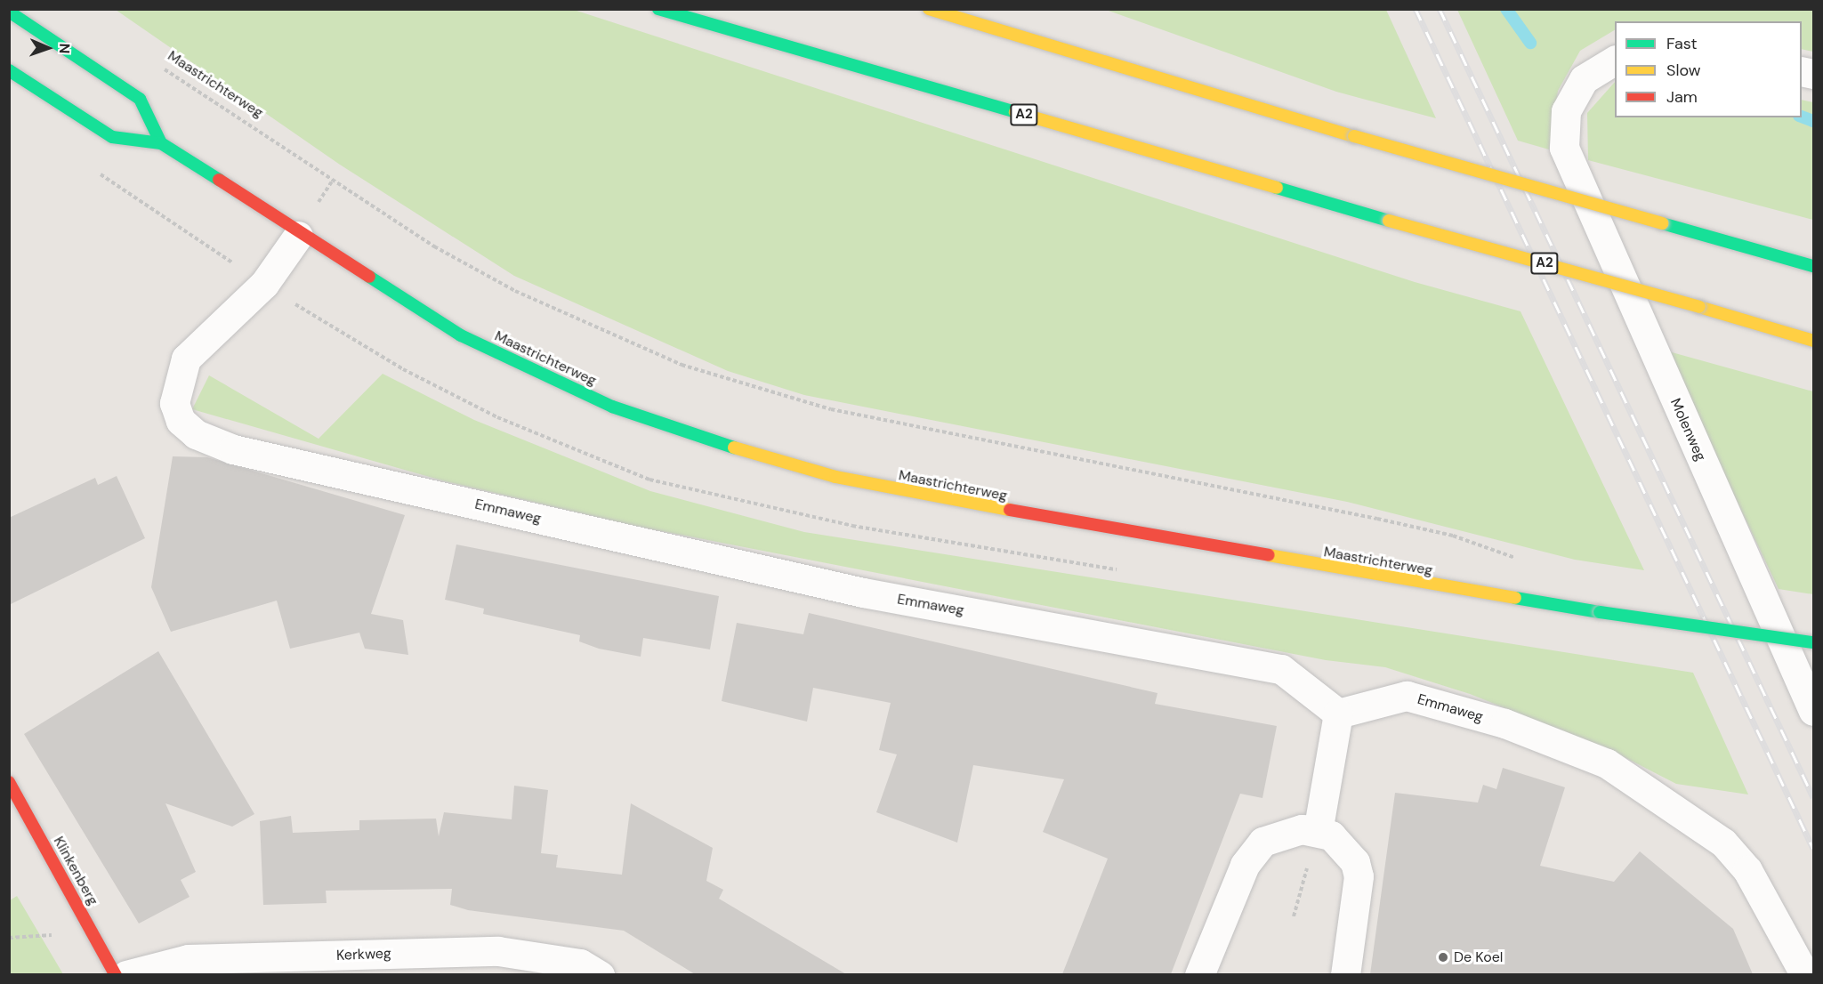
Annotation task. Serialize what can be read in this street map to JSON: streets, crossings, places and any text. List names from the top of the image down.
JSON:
{
  "streets": {
    "main road": ["Maastrichterweg", "A2", "Klinkenberg"],
    "street": ["Molenweg", "Emmaweg", "Kerkweg"]
  },
  "crossings": [
    ["Maastrichterweg", "Emmaweg"]
  ],
  "places": ["De Koel"],
  "legend": ["Fast", "Slow", "Jam"],
  "north": "right"
}
